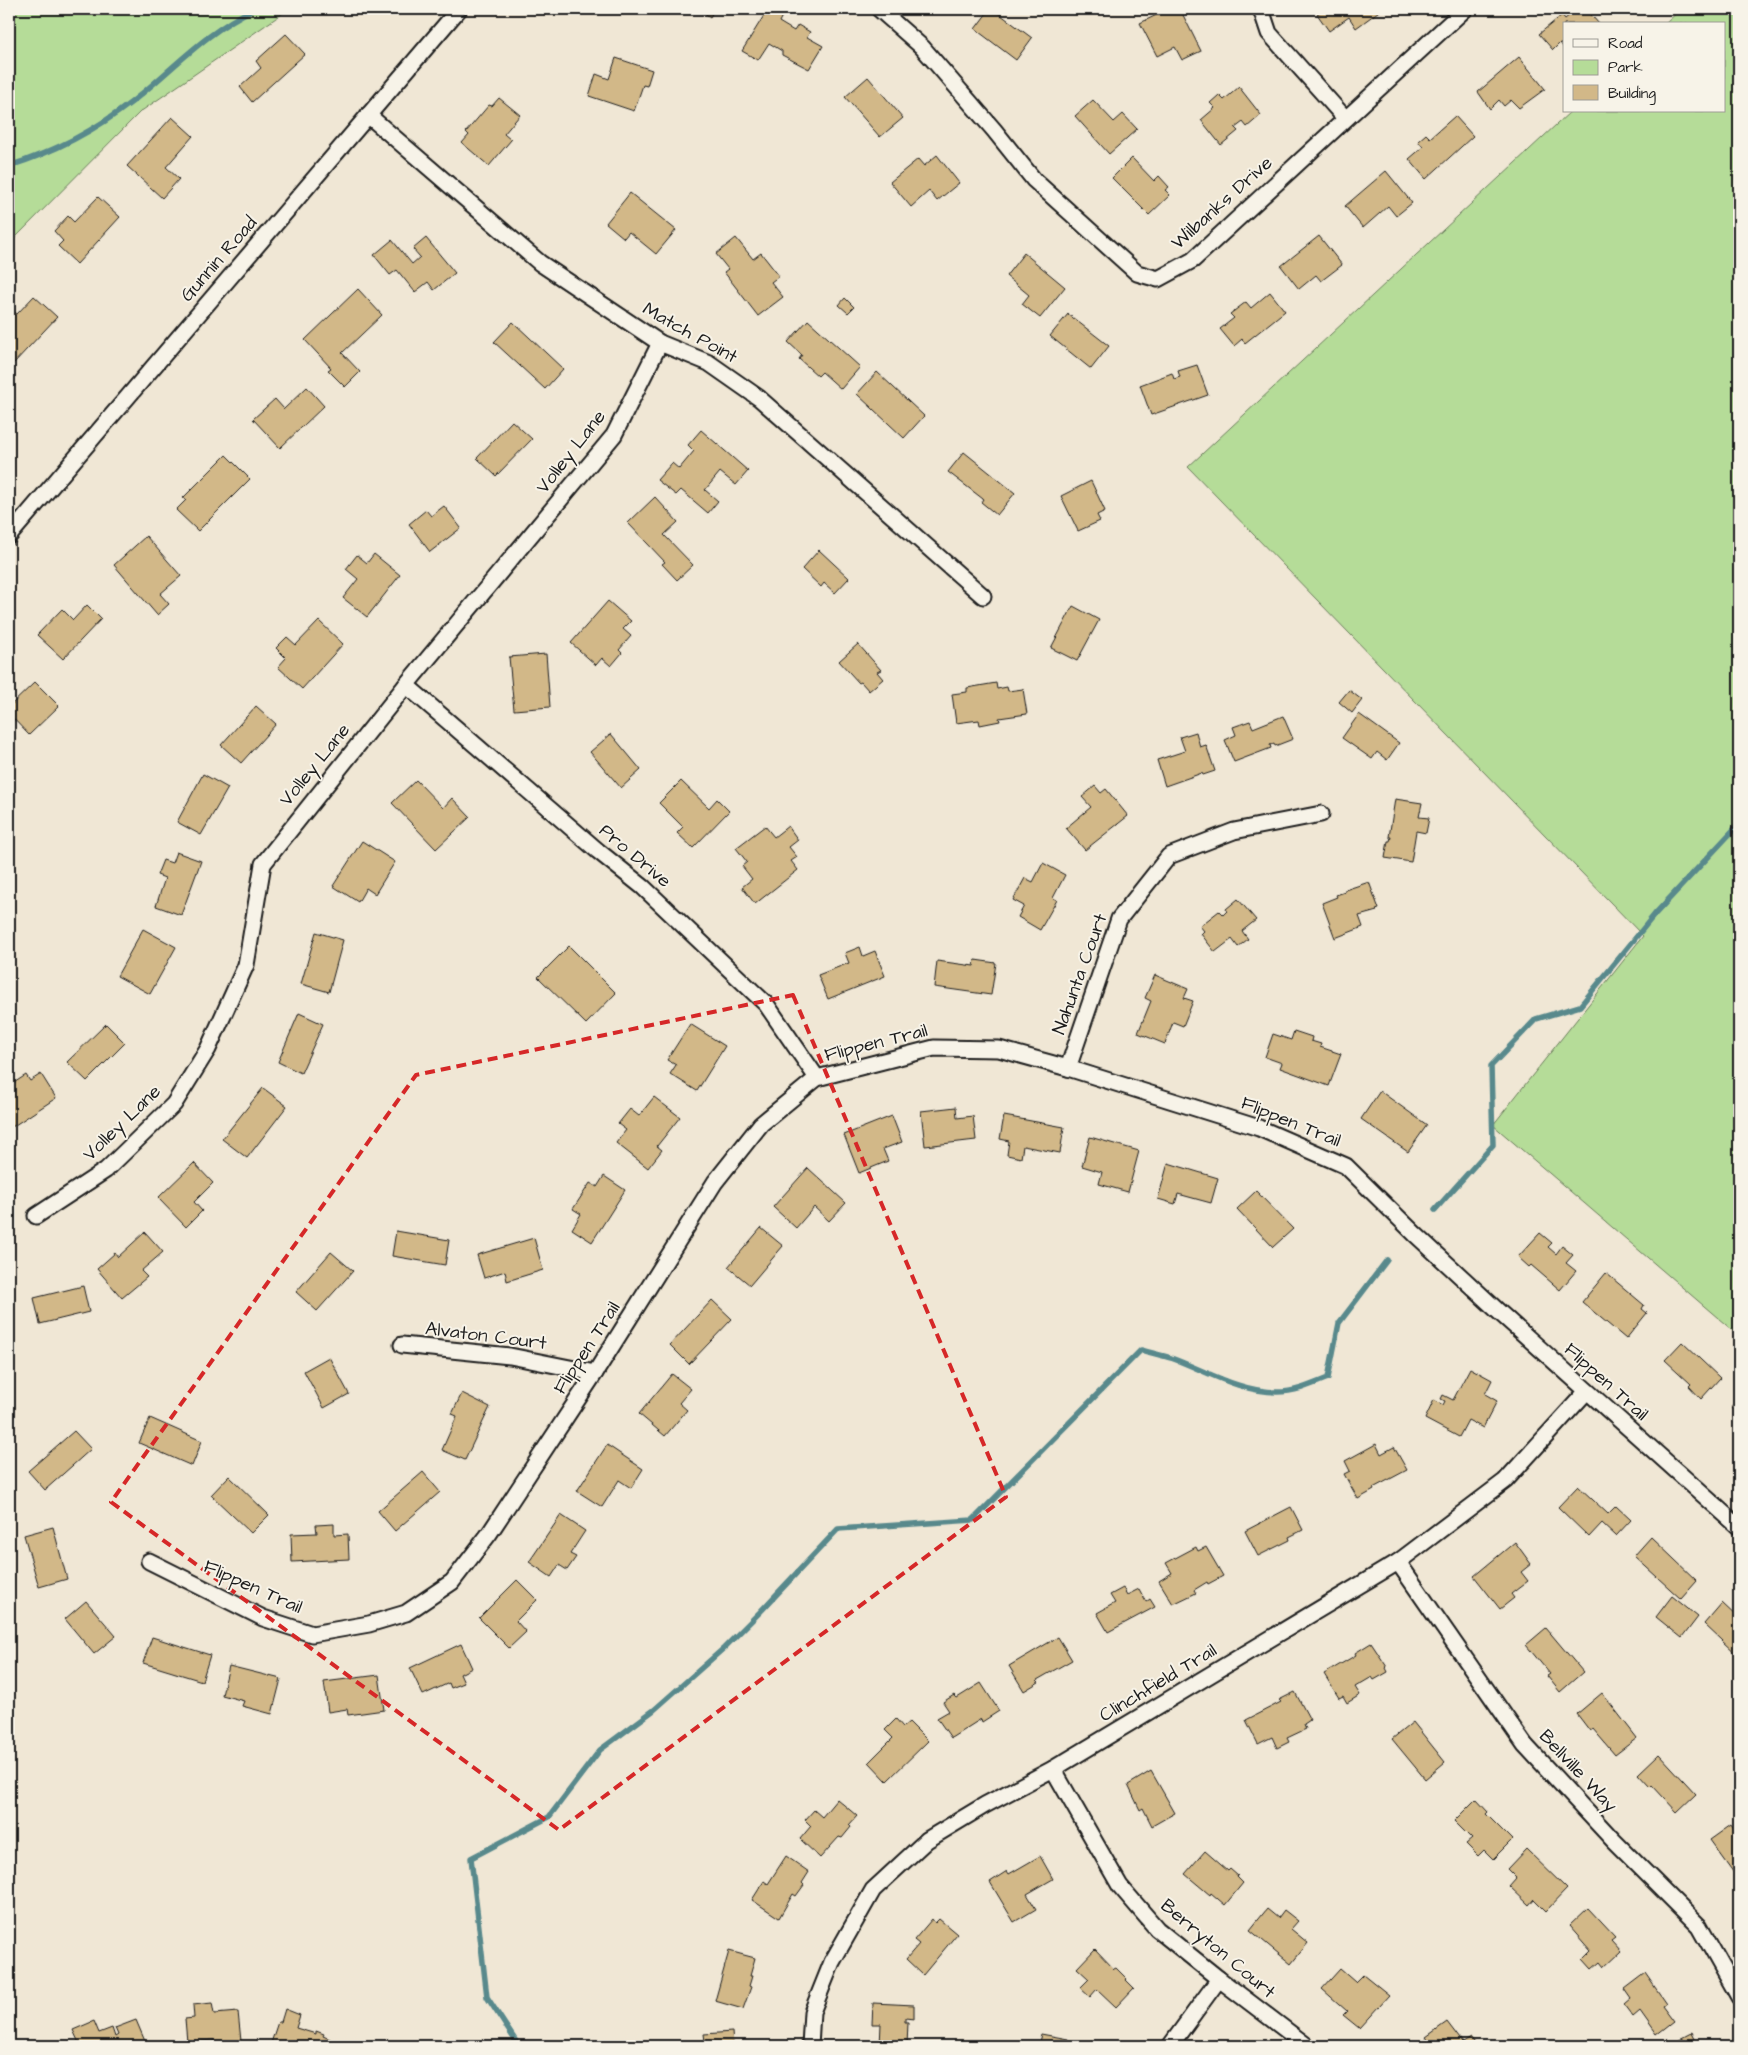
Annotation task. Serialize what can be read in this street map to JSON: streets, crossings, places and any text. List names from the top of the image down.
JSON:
{
  "streets": {
    "street": [
      "Wilbanks Drive",
      "Gunnin Road",
      "Match Point",
      "Volley Lane",
      "Pro Drive",
      "Nahunta Court",
      "Flippen Trail",
      "Alvaton Court",
      "Clinchfield Trail",
      "Bellville Way",
      "Berryton Court"
    ]
  },
  "crossings": [
    ["Gunnin Road", "Match Point"],
    ["Match Point", "Volley Lane"],
    ["Volley Lane", "Pro Drive"],
    ["Pro Drive", "Flippen Trail"],
    ["Nahunta Court", "Flippen Trail"],
    ["Flippen Trail", "Alvaton Court"],
    ["Flippen Trail", "Clinchfield Trail"],
    ["Clinchfield Trail", "Bellville Way"],
    ["Clinchfield Trail", "Berryton Court"]
  ],
  "legend": ["Road", "Park", "Building"]
}
